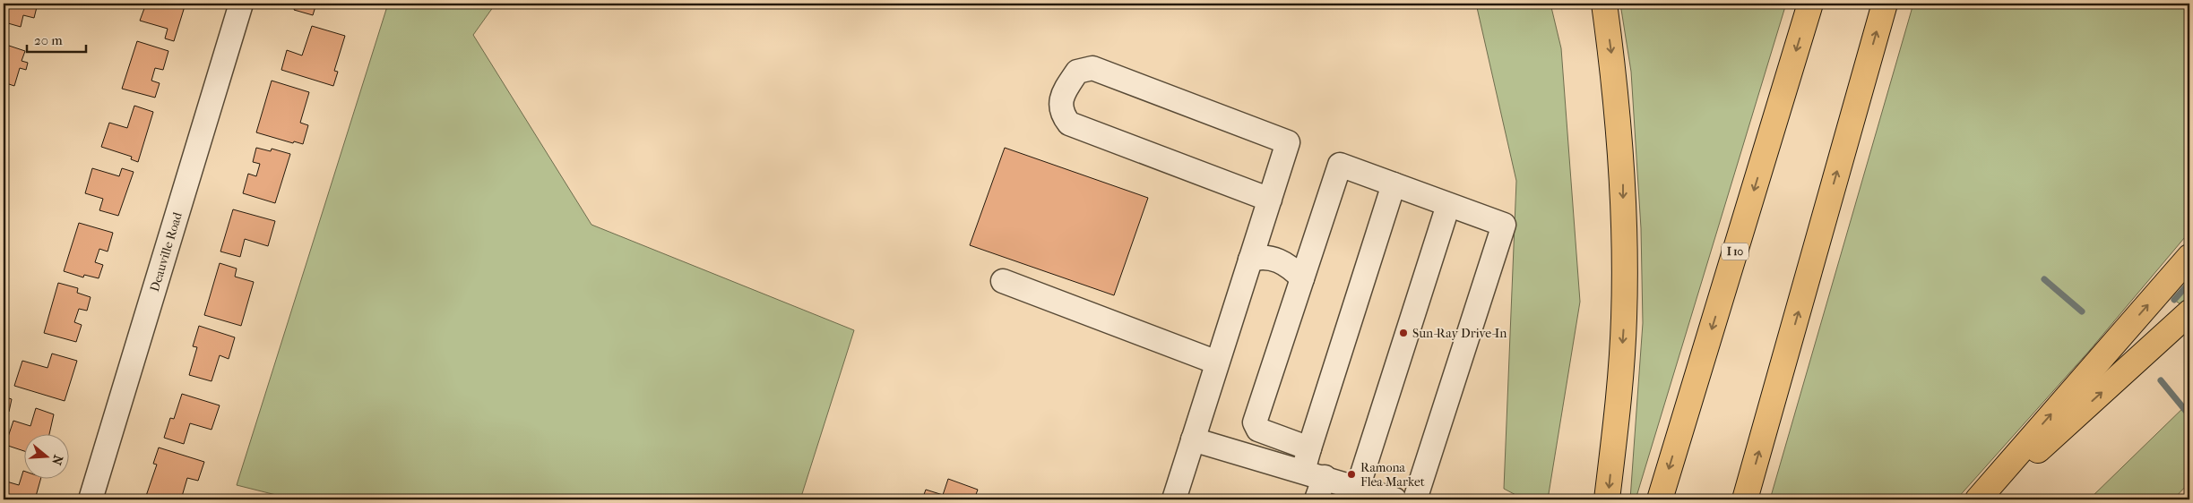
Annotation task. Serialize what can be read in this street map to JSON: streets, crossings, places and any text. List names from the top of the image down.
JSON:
{
  "streets": {
    "highway": ["I 10"],
    "street": ["Deauville Road"]
  },
  "places": ["Sun-Ray Drive-In", "Ramona Flea Market"],
  "scale_bar": "20 m",
  "north": "right"
}
